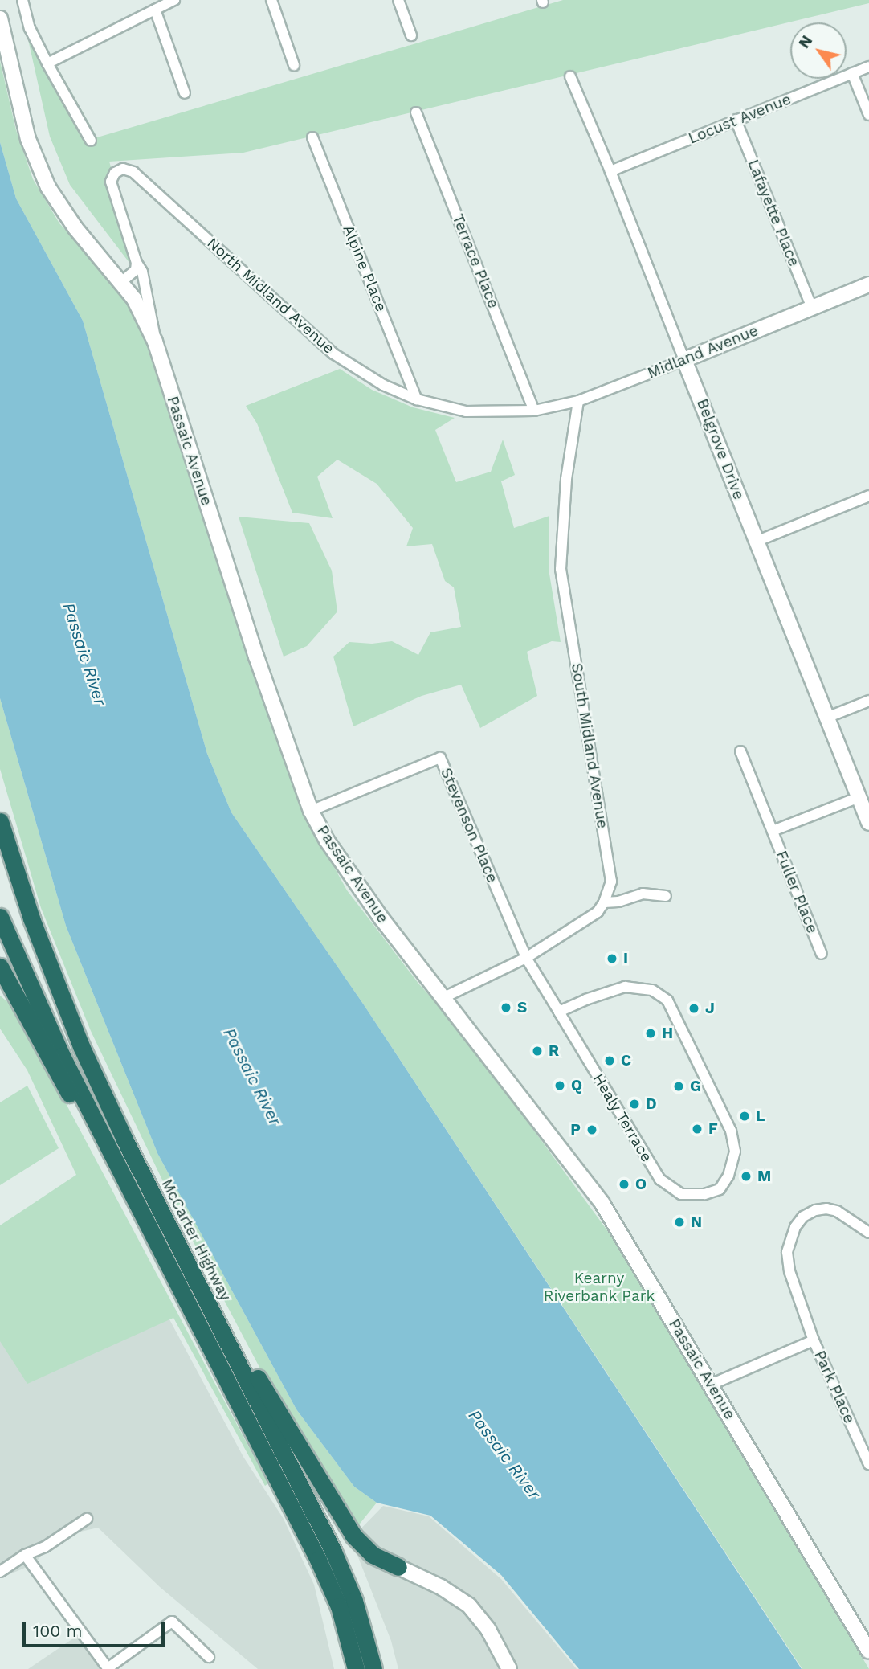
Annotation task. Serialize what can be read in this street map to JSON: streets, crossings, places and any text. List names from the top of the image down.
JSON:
{
  "streets": {
    "highway": ["McCarter Highway"],
    "main road": ["Midland Avenue", "Belgrove Drive", "Passaic Avenue"],
    "street": [
      "Locust Avenue",
      "Lafayette Place",
      "Terrace Place",
      "Alpine Place",
      "North Midland Avenue",
      "South Midland Avenue",
      "Stevenson Place",
      "Fuller Place",
      "Healy Terrace",
      "Park Place"
    ]
  },
  "crossings": [
    ["Locust Avenue", "Lafayette Place"],
    ["Locust Avenue", "Belgrove Drive"],
    ["Lafayette Place", "Midland Avenue"],
    ["Terrace Place", "North Midland Avenue"],
    ["Terrace Place", "Midland Avenue"],
    ["Alpine Place", "North Midland Avenue"],
    ["North Midland Avenue", "Midland Avenue"],
    ["North Midland Avenue", "Passaic Avenue"],
    ["Midland Avenue", "Belgrove Drive"],
    ["Midland Avenue", "South Midland Avenue"],
    ["Belgrove Drive", "Fuller Place"],
    ["Passaic Avenue", "Stevenson Place"],
    ["Stevenson Place", "Healy Terrace"]
  ],
  "water": ["Passaic River"],
  "parks": ["Kearny Riverbank Park"],
  "places": [
    "I",
    "S",
    "J",
    "H",
    "R",
    "C",
    "Q",
    "G",
    "D",
    "L",
    "F",
    "P",
    "M",
    "O",
    "N"
  ],
  "scale_bar": "100 m",
  "north": "top left"
}
